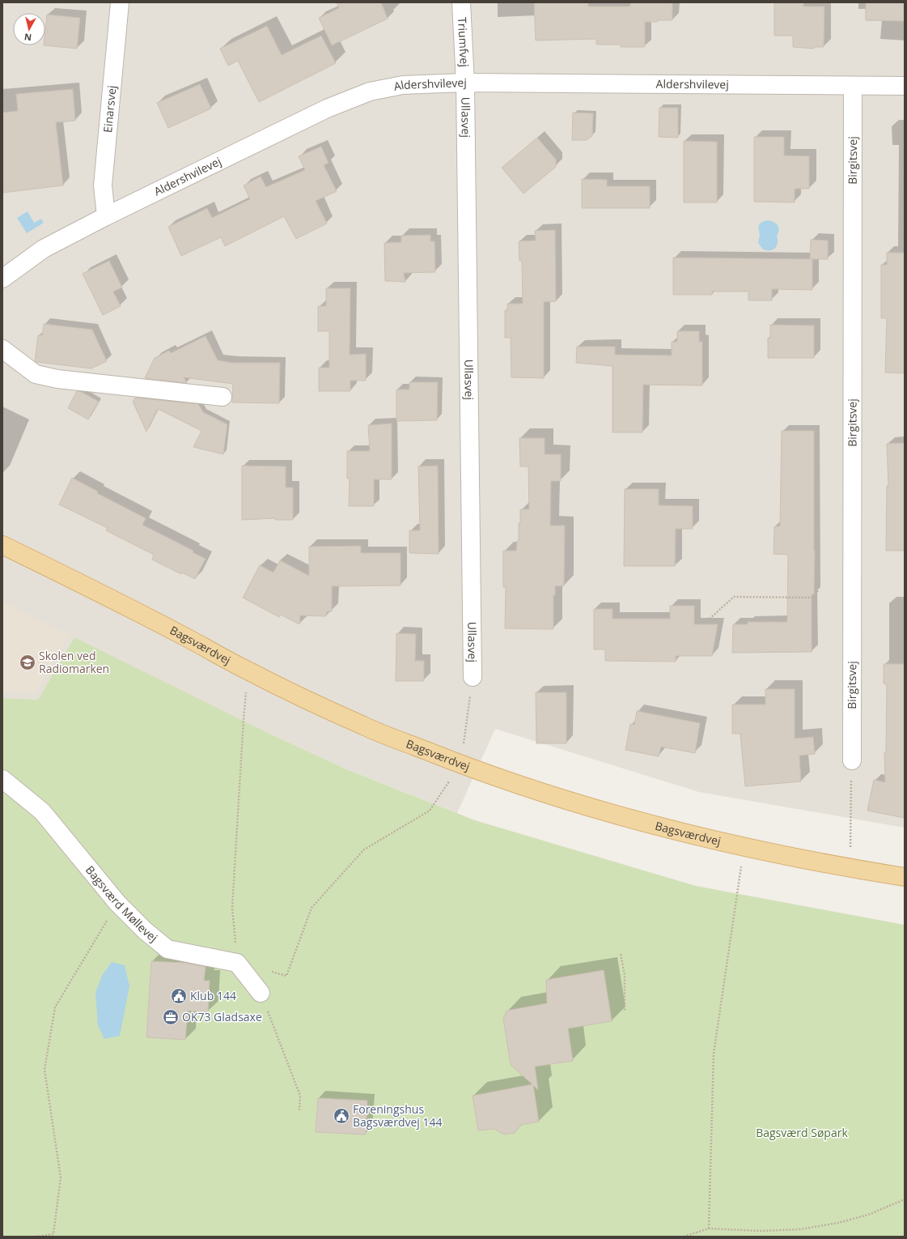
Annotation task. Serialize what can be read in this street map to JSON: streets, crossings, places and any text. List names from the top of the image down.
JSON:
{
  "streets": {
    "main road": ["Bagsværdvej"],
    "street": [
      "Triumfvej",
      "Aldershvilevej",
      "Einarsvej",
      "Ullasvej",
      "Birgitsvej",
      "Bagsværd Møllevej"
    ]
  },
  "crossings": [
    ["Triumfvej", "Aldershvilevej"],
    ["Triumfvej", "Ullasvej"],
    ["Aldershvilevej", "Einarsvej"],
    ["Aldershvilevej", "Ullasvej"],
    ["Aldershvilevej", "Birgitsvej"]
  ],
  "parks": ["Bagsværd Søpark"],
  "places": {
    "school or university": ["Skolen ved Radiomarken"],
    "public building": ["Klub 144", "Foreningshus Bagsværdvej 144"],
    "office": ["OK73 Gladsaxe"]
  },
  "north": "bottom"
}
